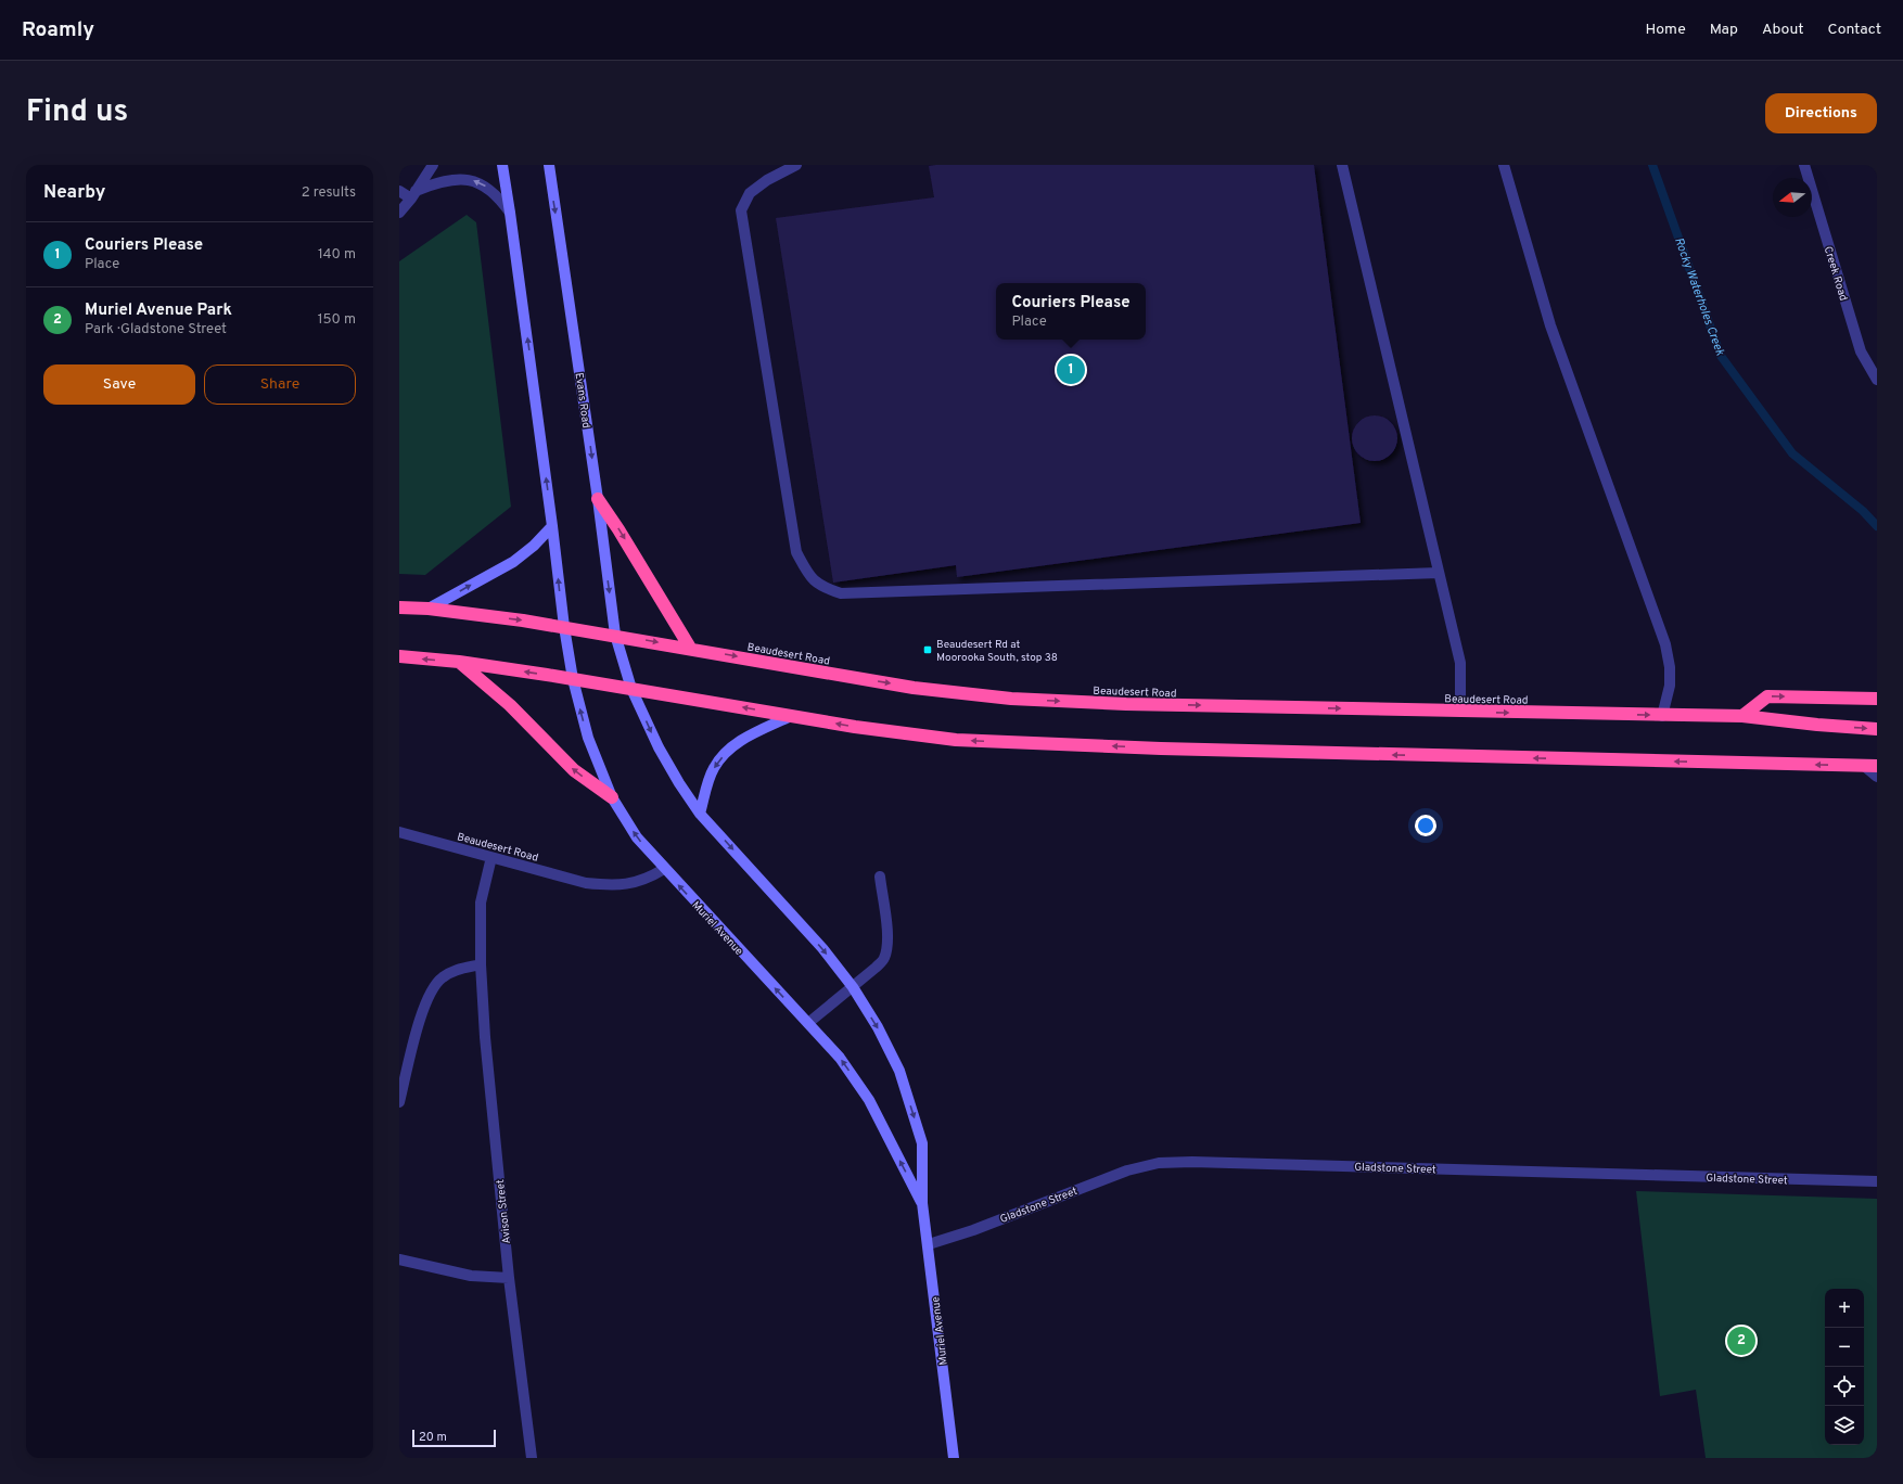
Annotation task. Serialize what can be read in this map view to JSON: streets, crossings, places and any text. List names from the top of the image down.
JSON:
{
  "streets": {
    "highway": ["Beaudesert Road"],
    "main road": ["Evans Road", "Muriel Avenue"],
    "street": ["Creek Road", "Gladstone Street", "Avison Street"]
  },
  "crossings": [
    ["Evans Road", "Beaudesert Road"],
    ["Evans Road", "Muriel Avenue"],
    ["Beaudesert Road", "Muriel Avenue"],
    ["Beaudesert Road", "Avison Street"],
    ["Muriel Avenue", "Gladstone Street"]
  ],
  "water": ["Rocky Waterholes Creek"],
  "places": {
    "transit": ["Beaudesert Rd at Moorooka South, stop 38"]
  },
  "scale_bar": "20 m",
  "north": "left",
  "page": {
    "header": "Roamly",
    "nav": [
      "Home",
      "Map",
      "About",
      "Contact"
    ],
    "title": "Find us",
    "buttons": [
      "Directions",
      ["Save", "Share"]
    ],
    "heading": ["Nearby", "2 results"],
    "list": [
      {
        "mark": "1",
        "name": "Couriers Please",
        "note": "Place",
        "value": "140 m"
      },
      {
        "mark": "2",
        "name": "Muriel Avenue Park",
        "note": "Park · Gladstone Street",
        "value": "150 m"
      }
    ],
    "popup": ["Couriers Please", "Place"],
    "pins": ["1", "2"],
    "map_buttons": ["+", "−"],
    "scale": "20 m"
  }
}
